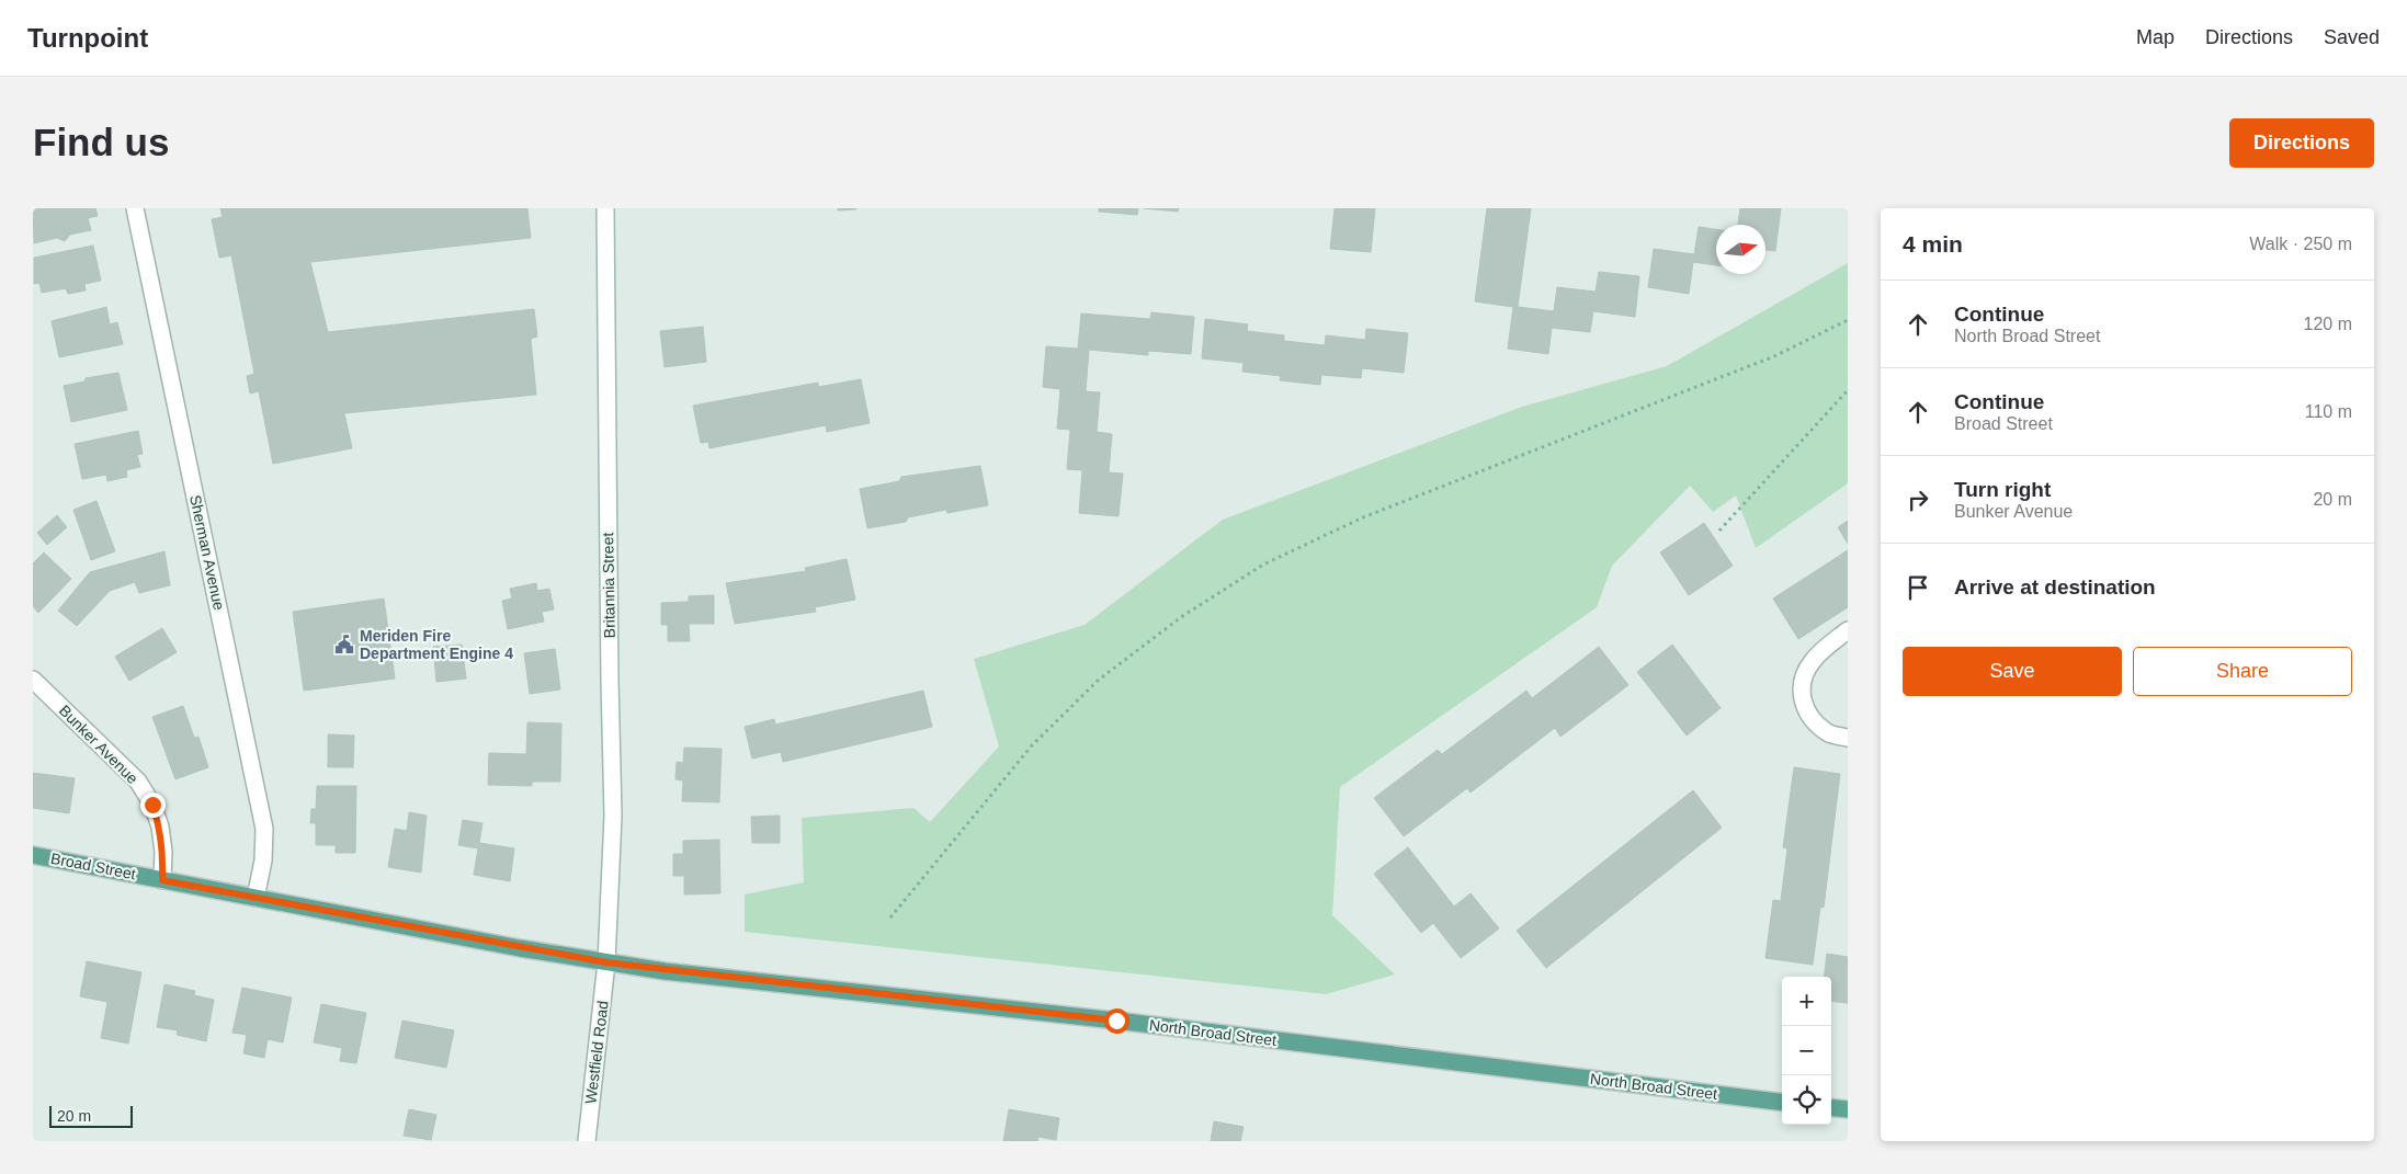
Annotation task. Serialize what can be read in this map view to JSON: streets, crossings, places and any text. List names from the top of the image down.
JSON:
{
  "streets": {
    "main road": ["Broad Street", "North Broad Street"],
    "street": [
      "Sherman Avenue",
      "Britannia Street",
      "Bunker Avenue",
      "Westfield Road"
    ]
  },
  "crossings": [
    ["Sherman Avenue", "Broad Street"],
    ["Britannia Street", "Broad Street"],
    ["Britannia Street", "North Broad Street"],
    ["Britannia Street", "Westfield Road"],
    ["Bunker Avenue", "Broad Street"],
    ["Broad Street", "North Broad Street"],
    ["Broad Street", "Westfield Road"],
    ["North Broad Street", "Westfield Road"]
  ],
  "places": {
    "public building": ["Meriden Fire Department Engine 4"]
  },
  "scale_bar": "20 m",
  "north": "right",
  "page": {
    "header": "Turnpoint",
    "nav": ["Map", "Directions", "Saved"],
    "buttons": [
      "Directions",
      ["Save", "Share"]
    ],
    "title": "Find us",
    "heading": ["4 min", "Walk · 250 m"],
    "list": [
      ["Continue", "North Broad Street", "120 m"],
      ["Continue", "Broad Street", "110 m"],
      ["Turn right", "Bunker Avenue", "20 m"],
      "Arrive at destination"
    ],
    "map_buttons": ["+", "−"],
    "scale": "20 m"
  }
}
